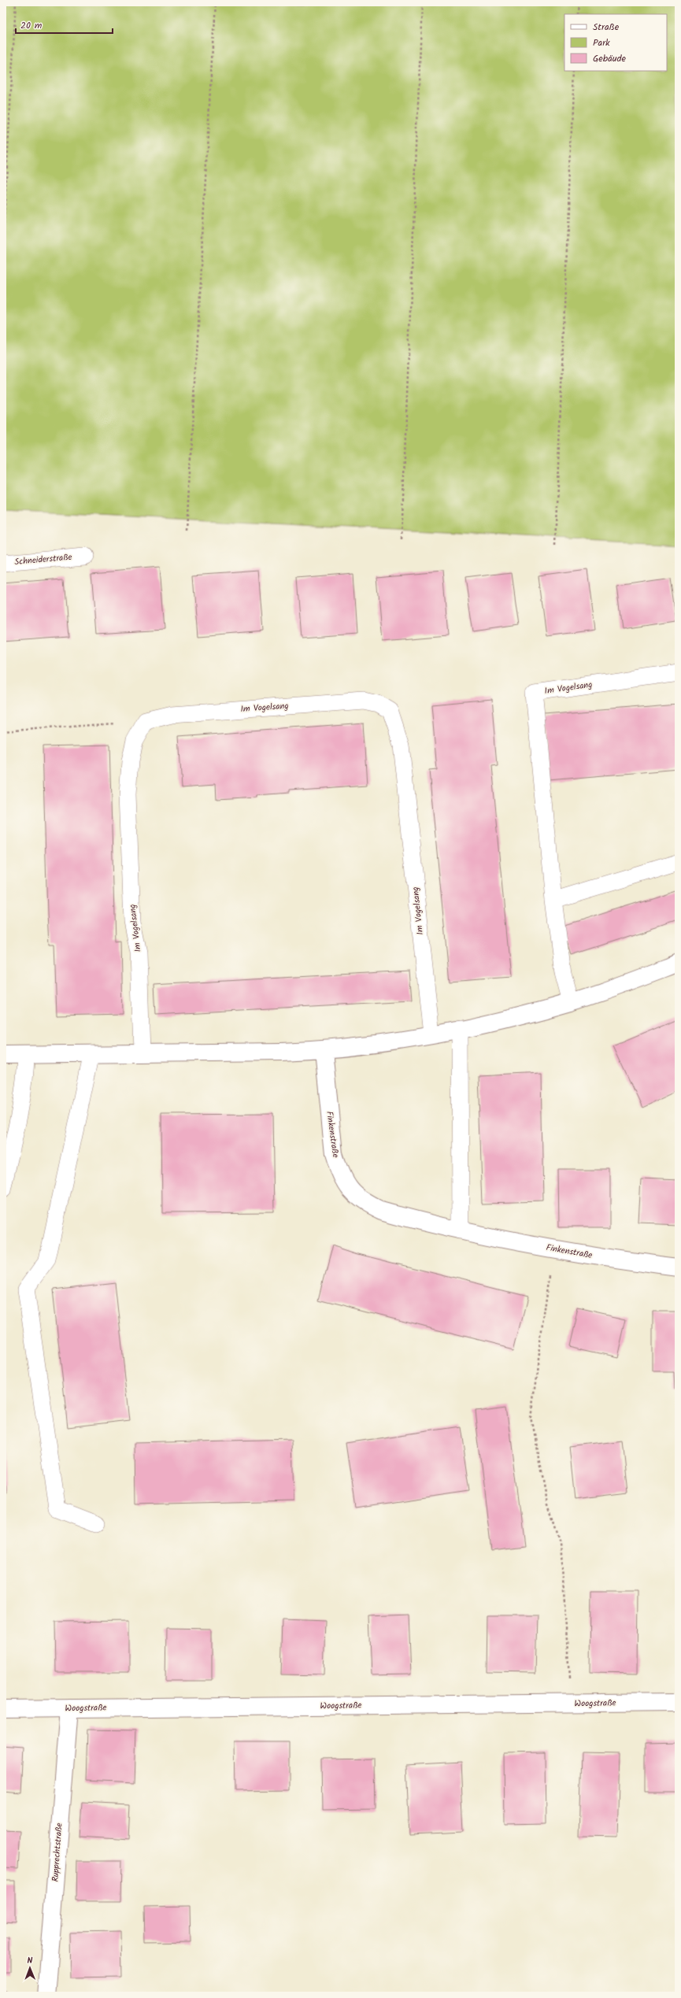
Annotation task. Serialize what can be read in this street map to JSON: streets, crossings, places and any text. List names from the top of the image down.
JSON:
{
  "streets": {
    "street": ["Finkenstraße", "Woogstraße", "Rupprechtstraße"],
    "lane": ["Schneiderstraße", "Im Vogelsang"]
  },
  "crossings": [
    ["Woogstraße", "Rupprechtstraße"]
  ],
  "legend": ["Straße", "Park", "Gebäude"],
  "scale_bar": "20 m",
  "north": "top"
}
